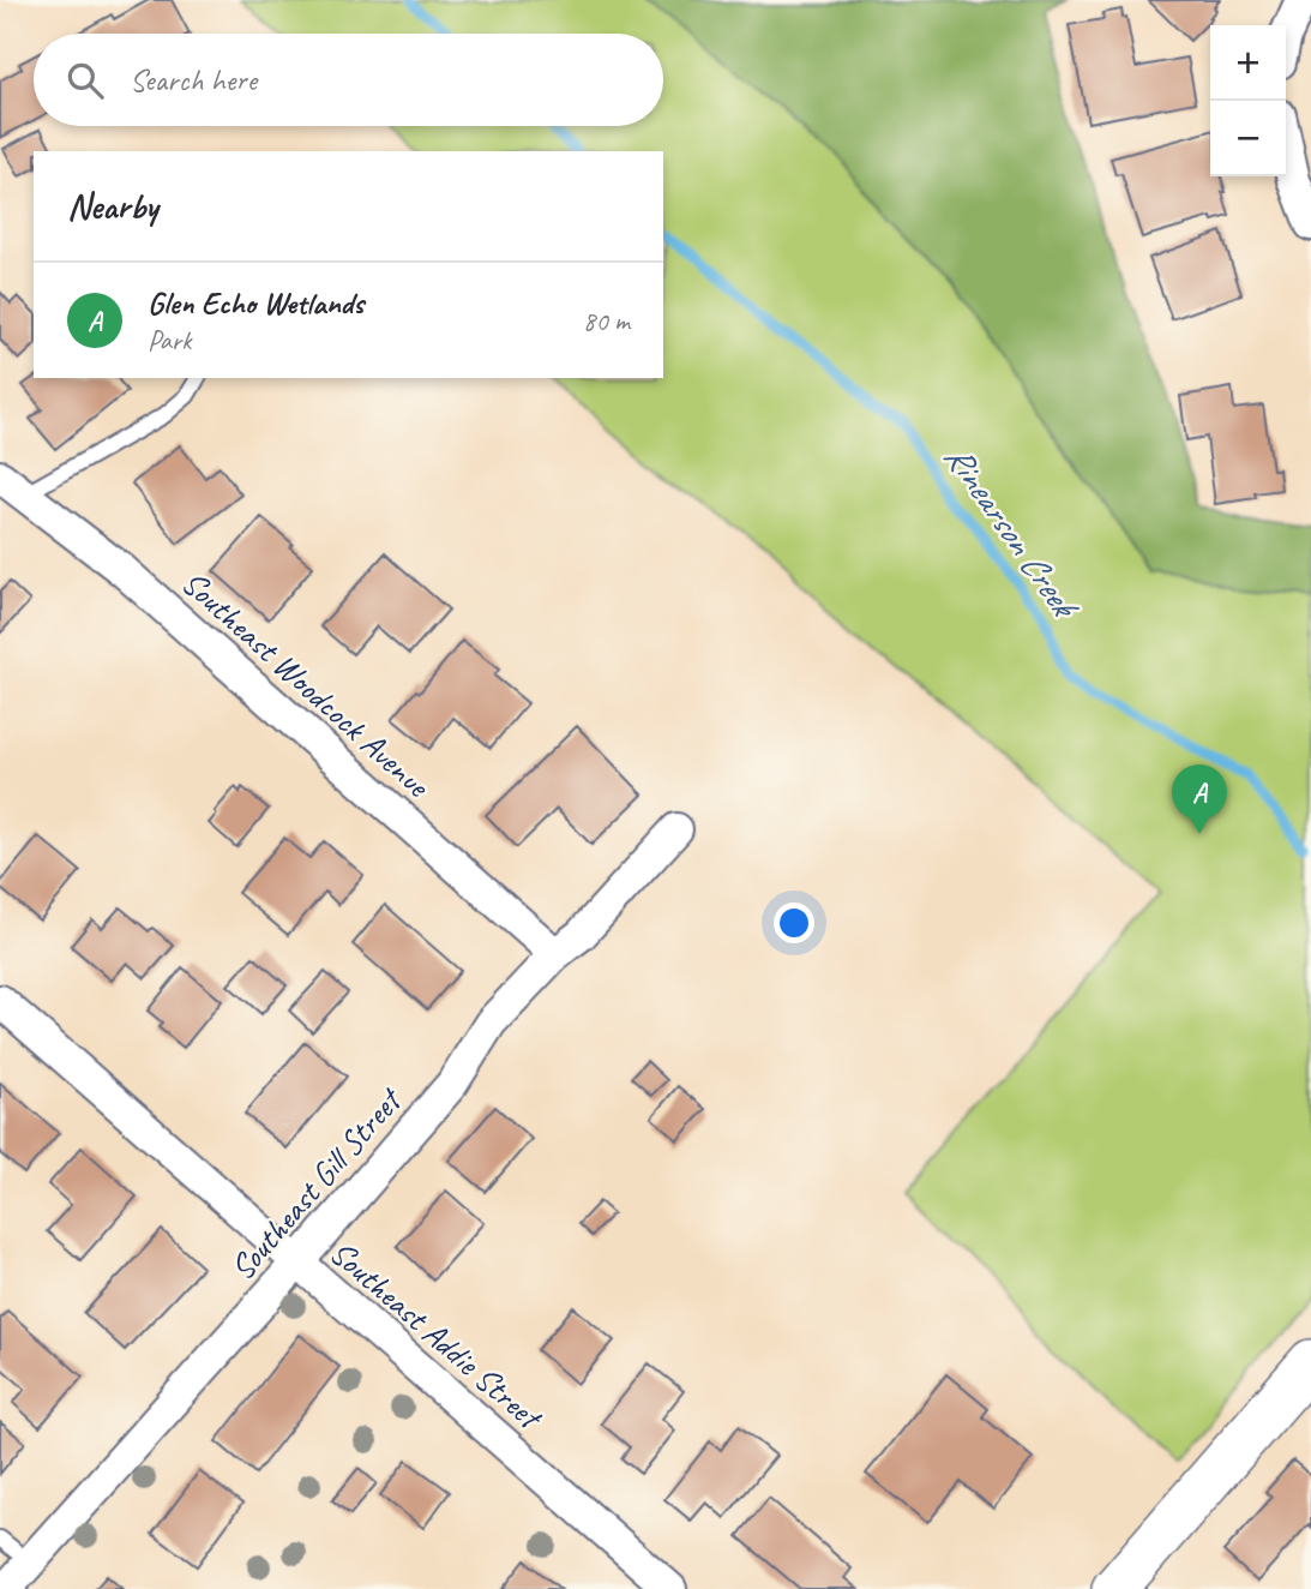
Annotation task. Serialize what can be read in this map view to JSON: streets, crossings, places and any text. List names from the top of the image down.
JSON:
{
  "streets": {
    "street": ["Southeast Woodcock Avenue", "Southeast Gill Street", "Southeast Addie Street"]
  },
  "crossings": [
    ["Southeast Woodcock Avenue", "Southeast Gill Street"],
    ["Southeast Gill Street", "Southeast Addie Street"]
  ],
  "water": ["Rinearson Creek"],
  "page": {
    "map_buttons": ["+", "−"],
    "search": "Search here",
    "heading": "Nearby",
    "list": [
      {
        "mark": "A",
        "name": "Glen Echo Wetlands",
        "note": "Park",
        "value": "80 m"
      }
    ],
    "pins": "A"
  }
}
